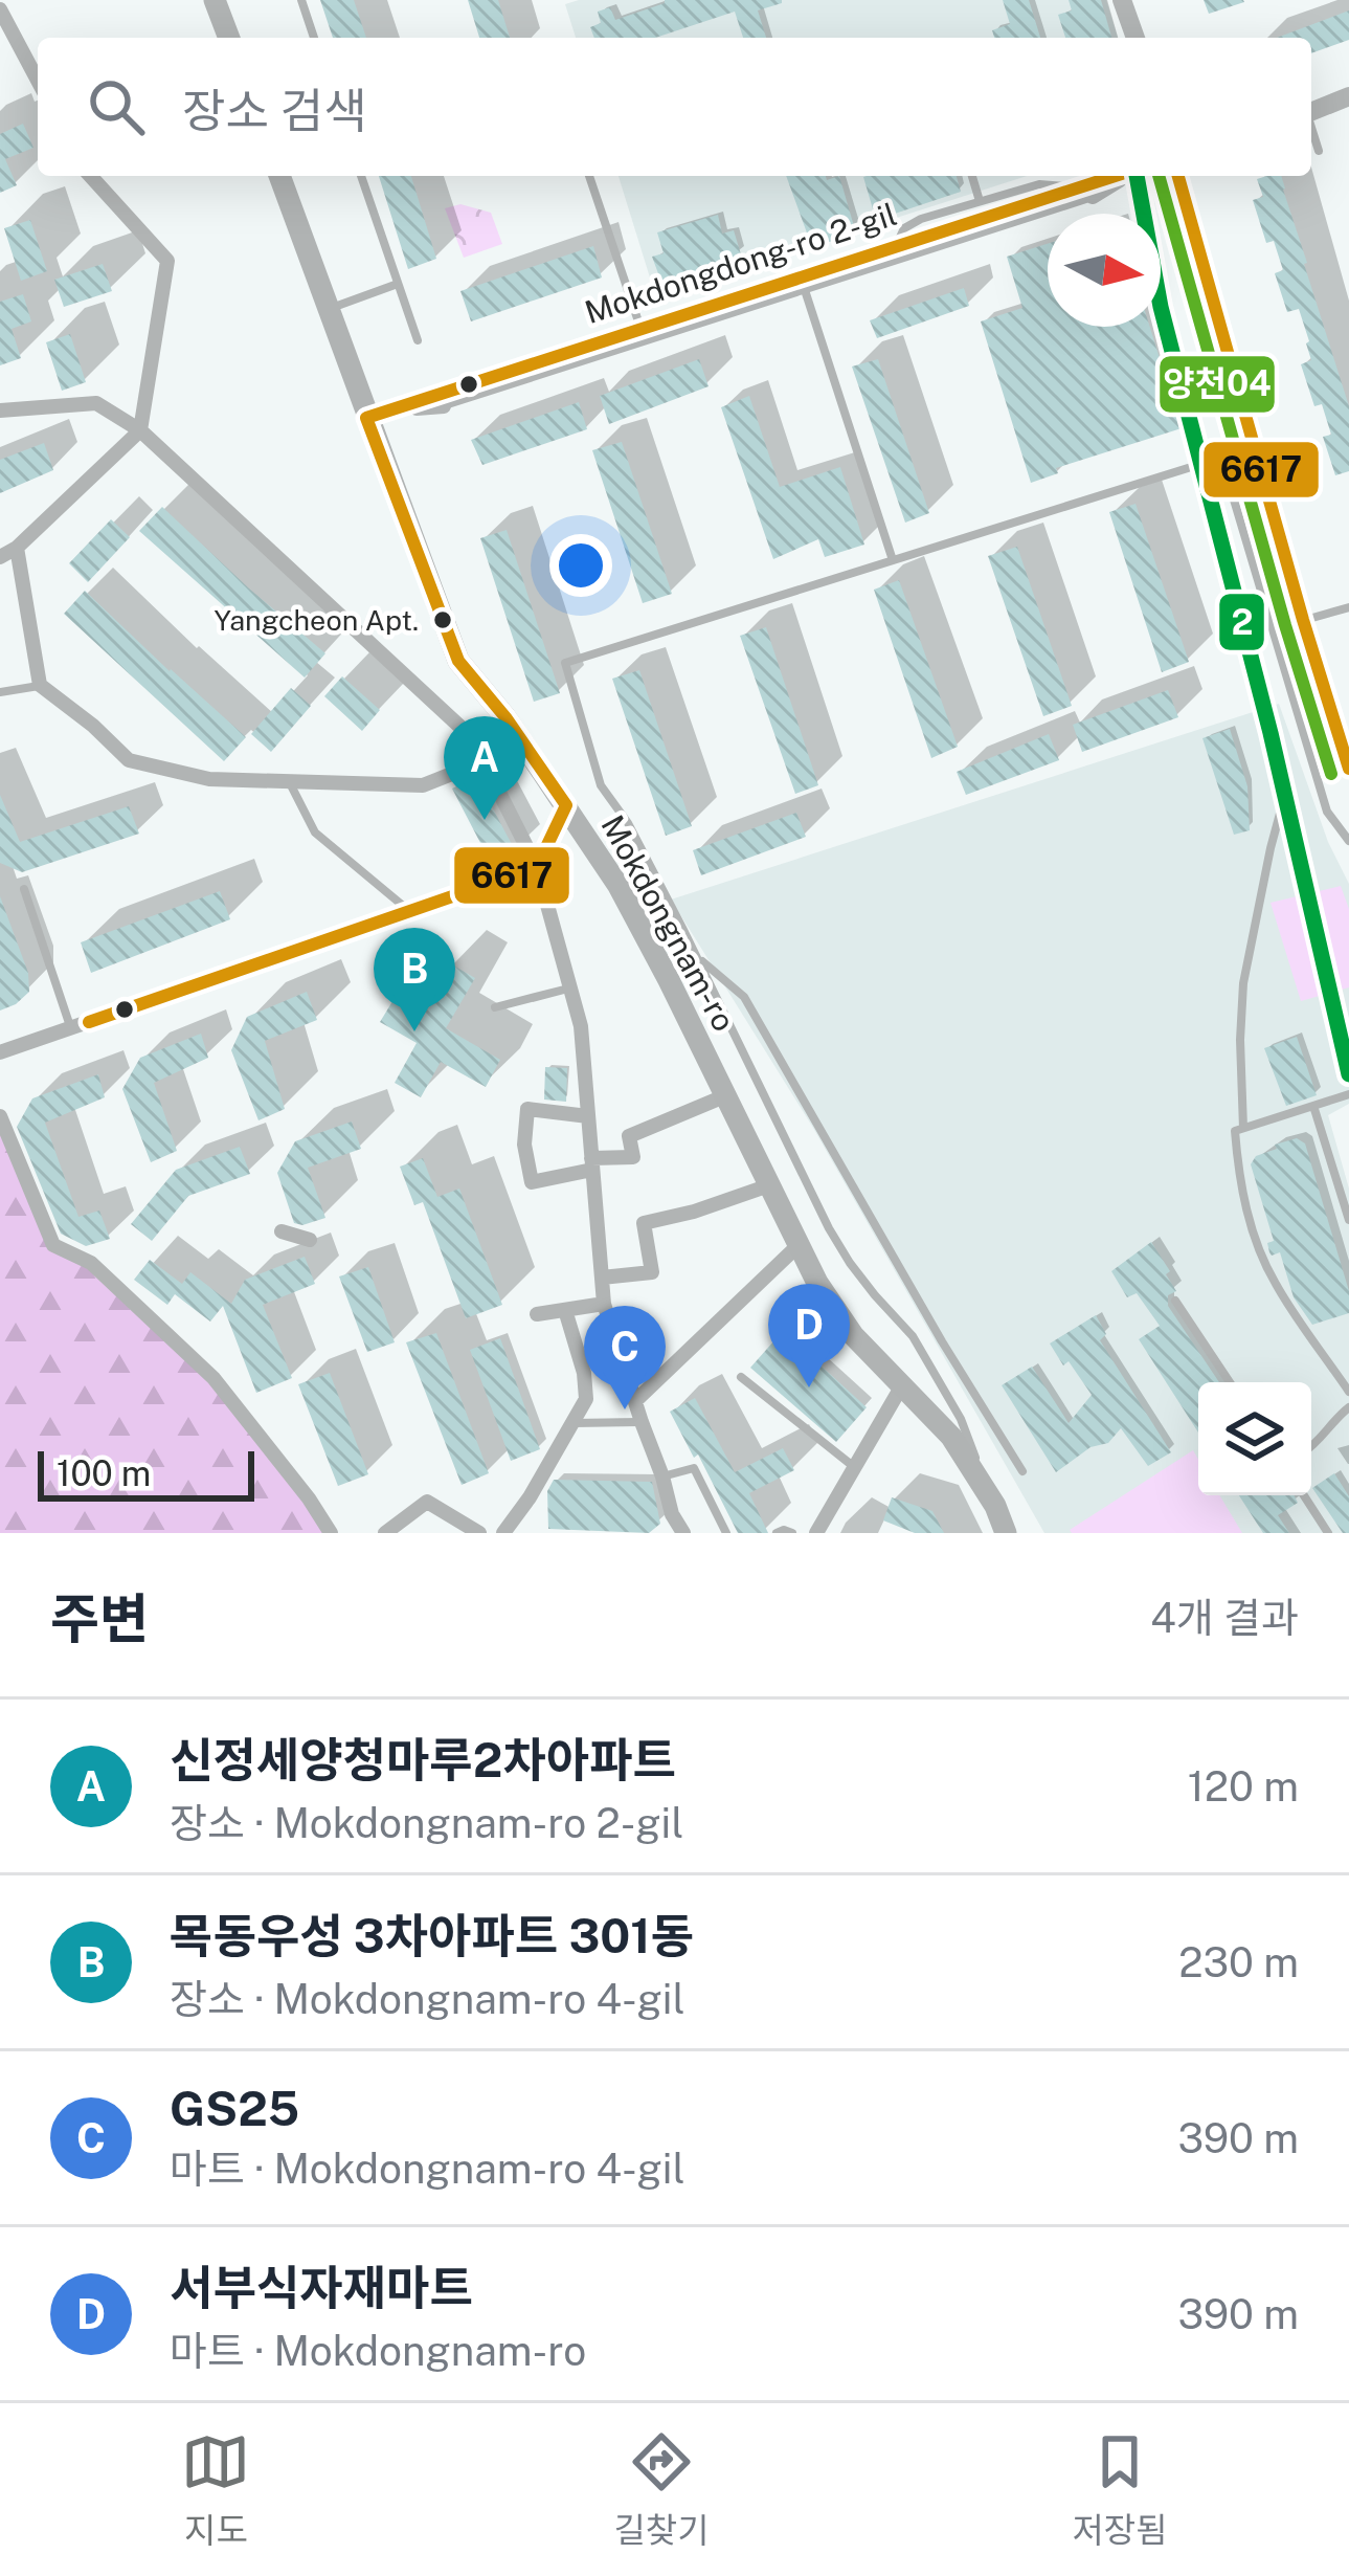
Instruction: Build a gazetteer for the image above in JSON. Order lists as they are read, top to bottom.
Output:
{
  "streets": {
    "main road": ["Mokdongnam-ro"],
    "street": ["Mokdongdong-ro 2-gil"]
  },
  "crossings": [
    ["Mokdongdong-ro 2-gil", "Mokdongnam-ro"]
  ],
  "places": ["Yangcheon Apt."],
  "lines": ["transit line 2", "transit line 6617", "transit line 양천04"],
  "scale_bar": "100 m",
  "north": "right",
  "page": {
    "search": "장소 검색",
    "pins": [
      "A",
      "B",
      "D",
      "C"
    ],
    "scale": "100 m",
    "heading": ["주변", "4개 결과"],
    "list": [
      {
        "mark": "A",
        "name": "신정세양청마루2차아파트",
        "note": "장소 · Mokdongnam-ro 2-gil",
        "value": "120 m"
      },
      {
        "mark": "B",
        "name": "목동우성 3차아파트 301동",
        "note": "장소 · Mokdongnam-ro 4-gil",
        "value": "230 m"
      },
      {
        "mark": "C",
        "name": "GS25",
        "note": "마트 · Mokdongnam-ro 4-gil",
        "value": "390 m"
      },
      {
        "mark": "D",
        "name": "서부식자재마트",
        "note": "마트 · Mokdongnam-ro",
        "value": "390 m"
      }
    ],
    "nav": ["지도", "길찾기", "저장됨"]
  }
}
